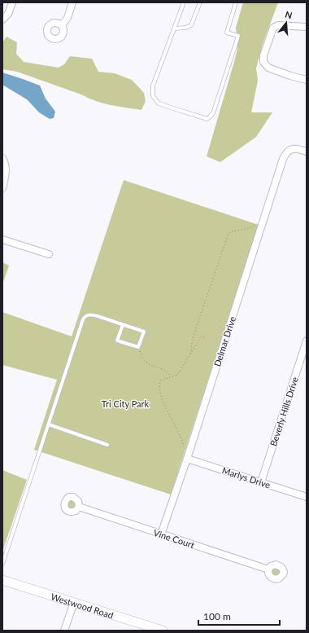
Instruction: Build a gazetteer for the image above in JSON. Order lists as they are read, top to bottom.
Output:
{
  "streets": {
    "street": [
      "Delmar Drive",
      "Beverly Hills Drive",
      "Marlys Drive",
      "Vine Court",
      "Westwood Road"
    ]
  },
  "crossings": [
    ["Delmar Drive", "Marlys Drive"],
    ["Delmar Drive", "Vine Court"],
    ["Beverly Hills Drive", "Marlys Drive"]
  ],
  "parks": ["Tri City Park"],
  "scale_bar": "100 m",
  "north": "top"
}
